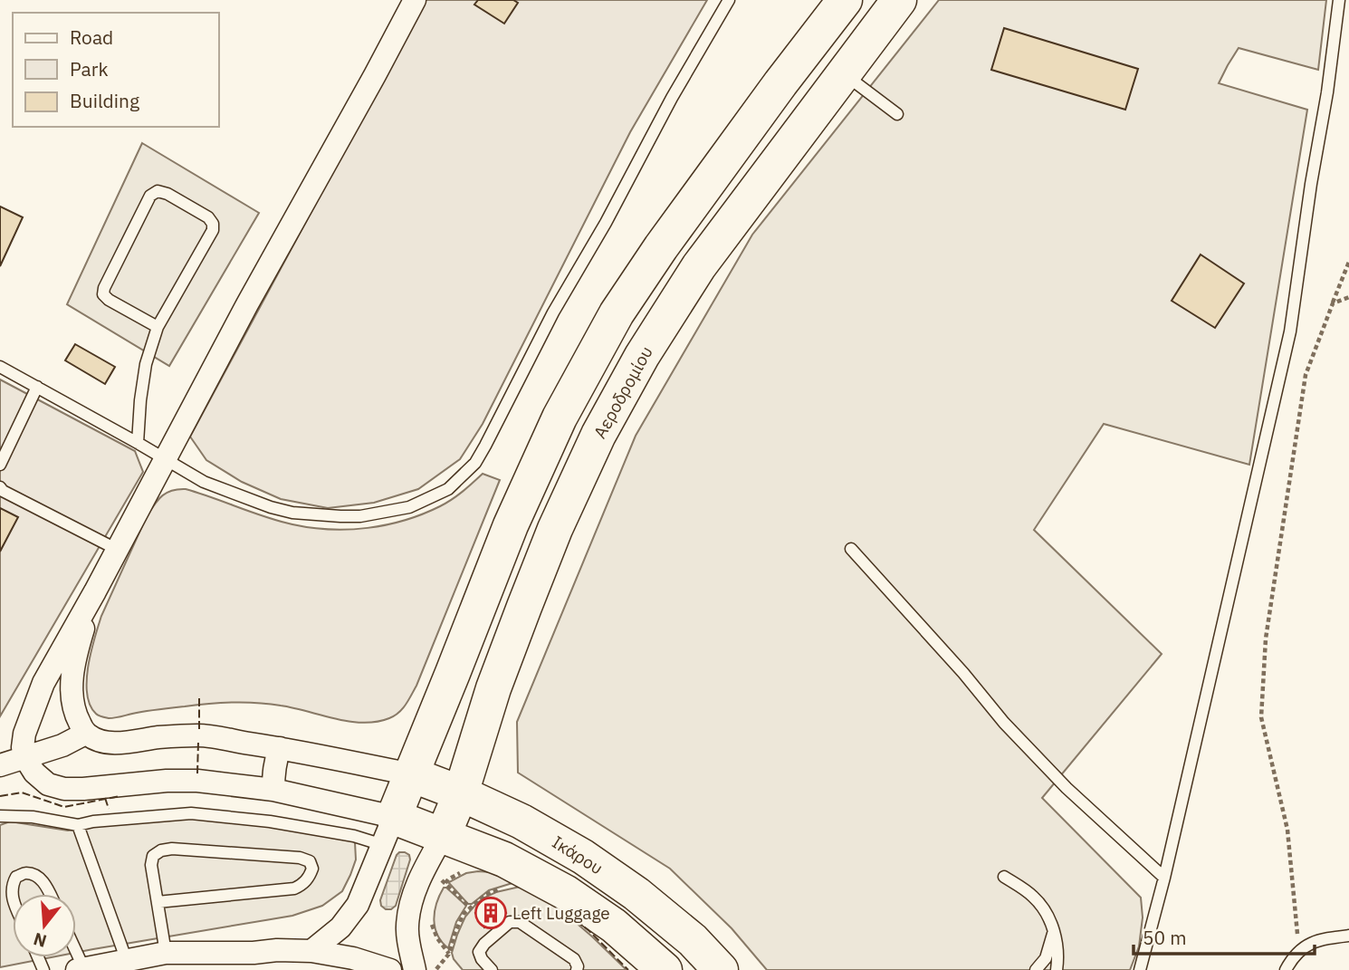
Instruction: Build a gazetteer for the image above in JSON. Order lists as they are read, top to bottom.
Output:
{
  "streets": {
    "main road": ["Αεροδρομίου", "Ικάρου"]
  },
  "crossings": [
    ["Αεροδρομίου", "Ικάρου"]
  ],
  "places": {
    "building": ["Left Luggage"]
  },
  "legend": ["Road", "Park", "Building"],
  "scale_bar": "50 m",
  "north": "bottom"
}
